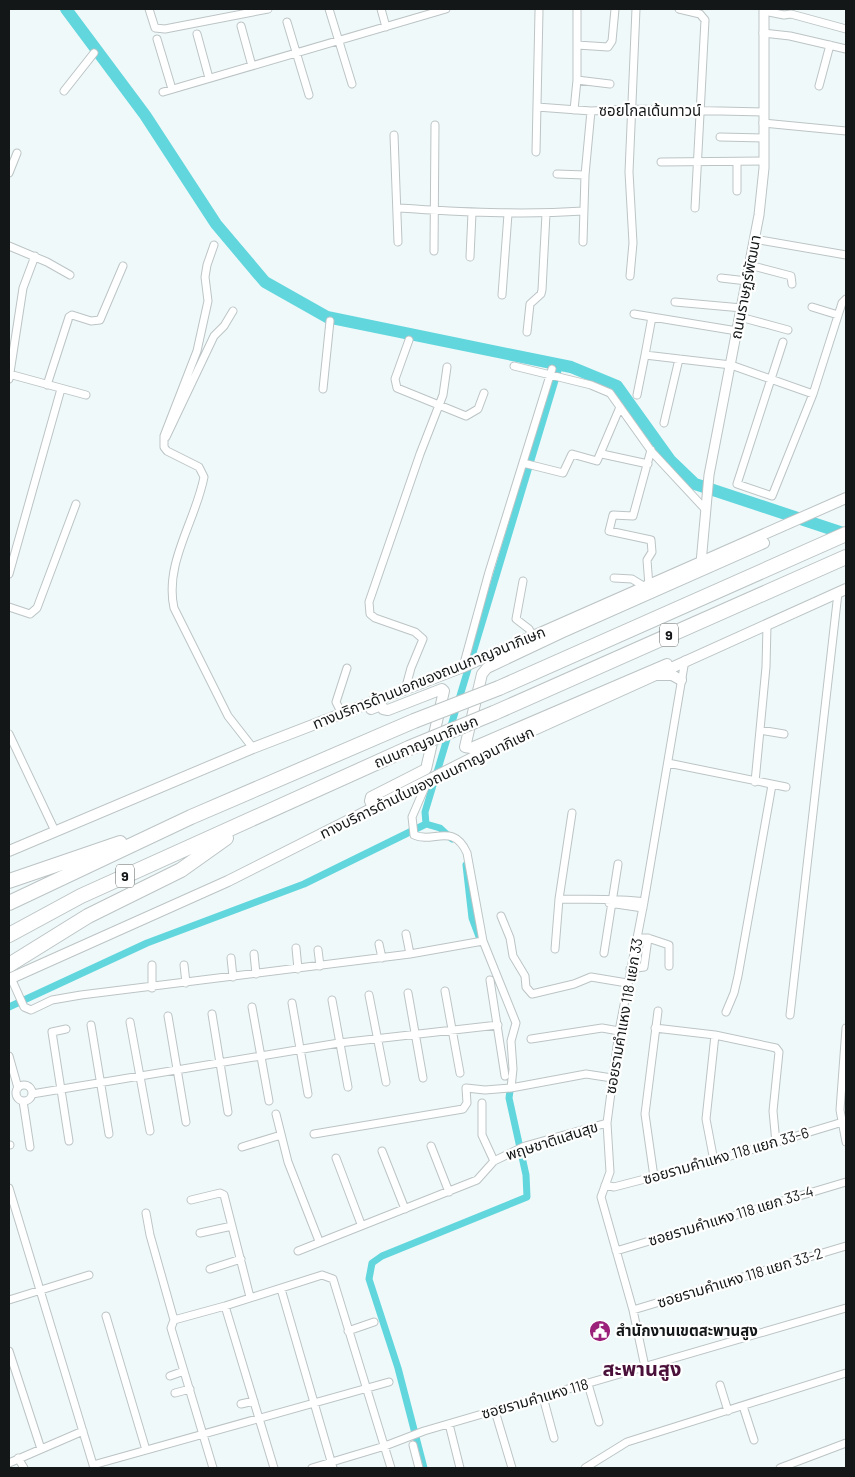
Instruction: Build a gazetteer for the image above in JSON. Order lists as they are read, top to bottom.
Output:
{
  "streets": {
    "highway": ["9", "ถนนกาญจนาภิเษก"],
    "main road": ["ทางบริการด้านนอกของถนนกาญจนาภิเษก", "ทางบริการด้านในของถนนกาญจนาภิเษก"],
    "street": [
      "ซอยโกลเด้นทาวน์",
      "ถนนราษฏร์พัฒนา",
      "ซอยรามคำแหง 118 แยก 33",
      "พฤษชาติแสนสุข",
      "ซอยรามคำแหง 118 แยก 33-6",
      "ซอยรามคำแหง 118 แยก 33-4",
      "ซอยรามคำแหง 118 แยก 33-2",
      "ซอยรามคำแหง 118"
    ]
  },
  "crossings": [
    ["ซอยโกลเด้นทาวน์", "ถนนราษฏร์พัฒนา"],
    ["ถนนราษฏร์พัฒนา", "ทางบริการด้านนอกของถนนกาญจนาภิเษก"],
    ["ทางบริการด้านในของถนนกาญจนาภิเษก", "ซอยรามคำแหง 118 แยก 33"],
    ["ซอยรามคำแหง 118 แยก 33", "พฤษชาติแสนสุข"],
    ["ซอยรามคำแหง 118 แยก 33", "ซอยรามคำแหง 118 แยก 33-6"],
    ["ซอยรามคำแหง 118 แยก 33", "ซอยรามคำแหง 118 แยก 33-4"],
    ["ซอยรามคำแหง 118 แยก 33", "ซอยรามคำแหง 118 แยก 33-2"],
    ["ซอยรามคำแหง 118 แยก 33", "ซอยรามคำแหง 118"]
  ],
  "districts": ["สะพานสูง"],
  "places": {
    "public building": ["สำนักงานเขตสะพานสูง"]
  }
}
